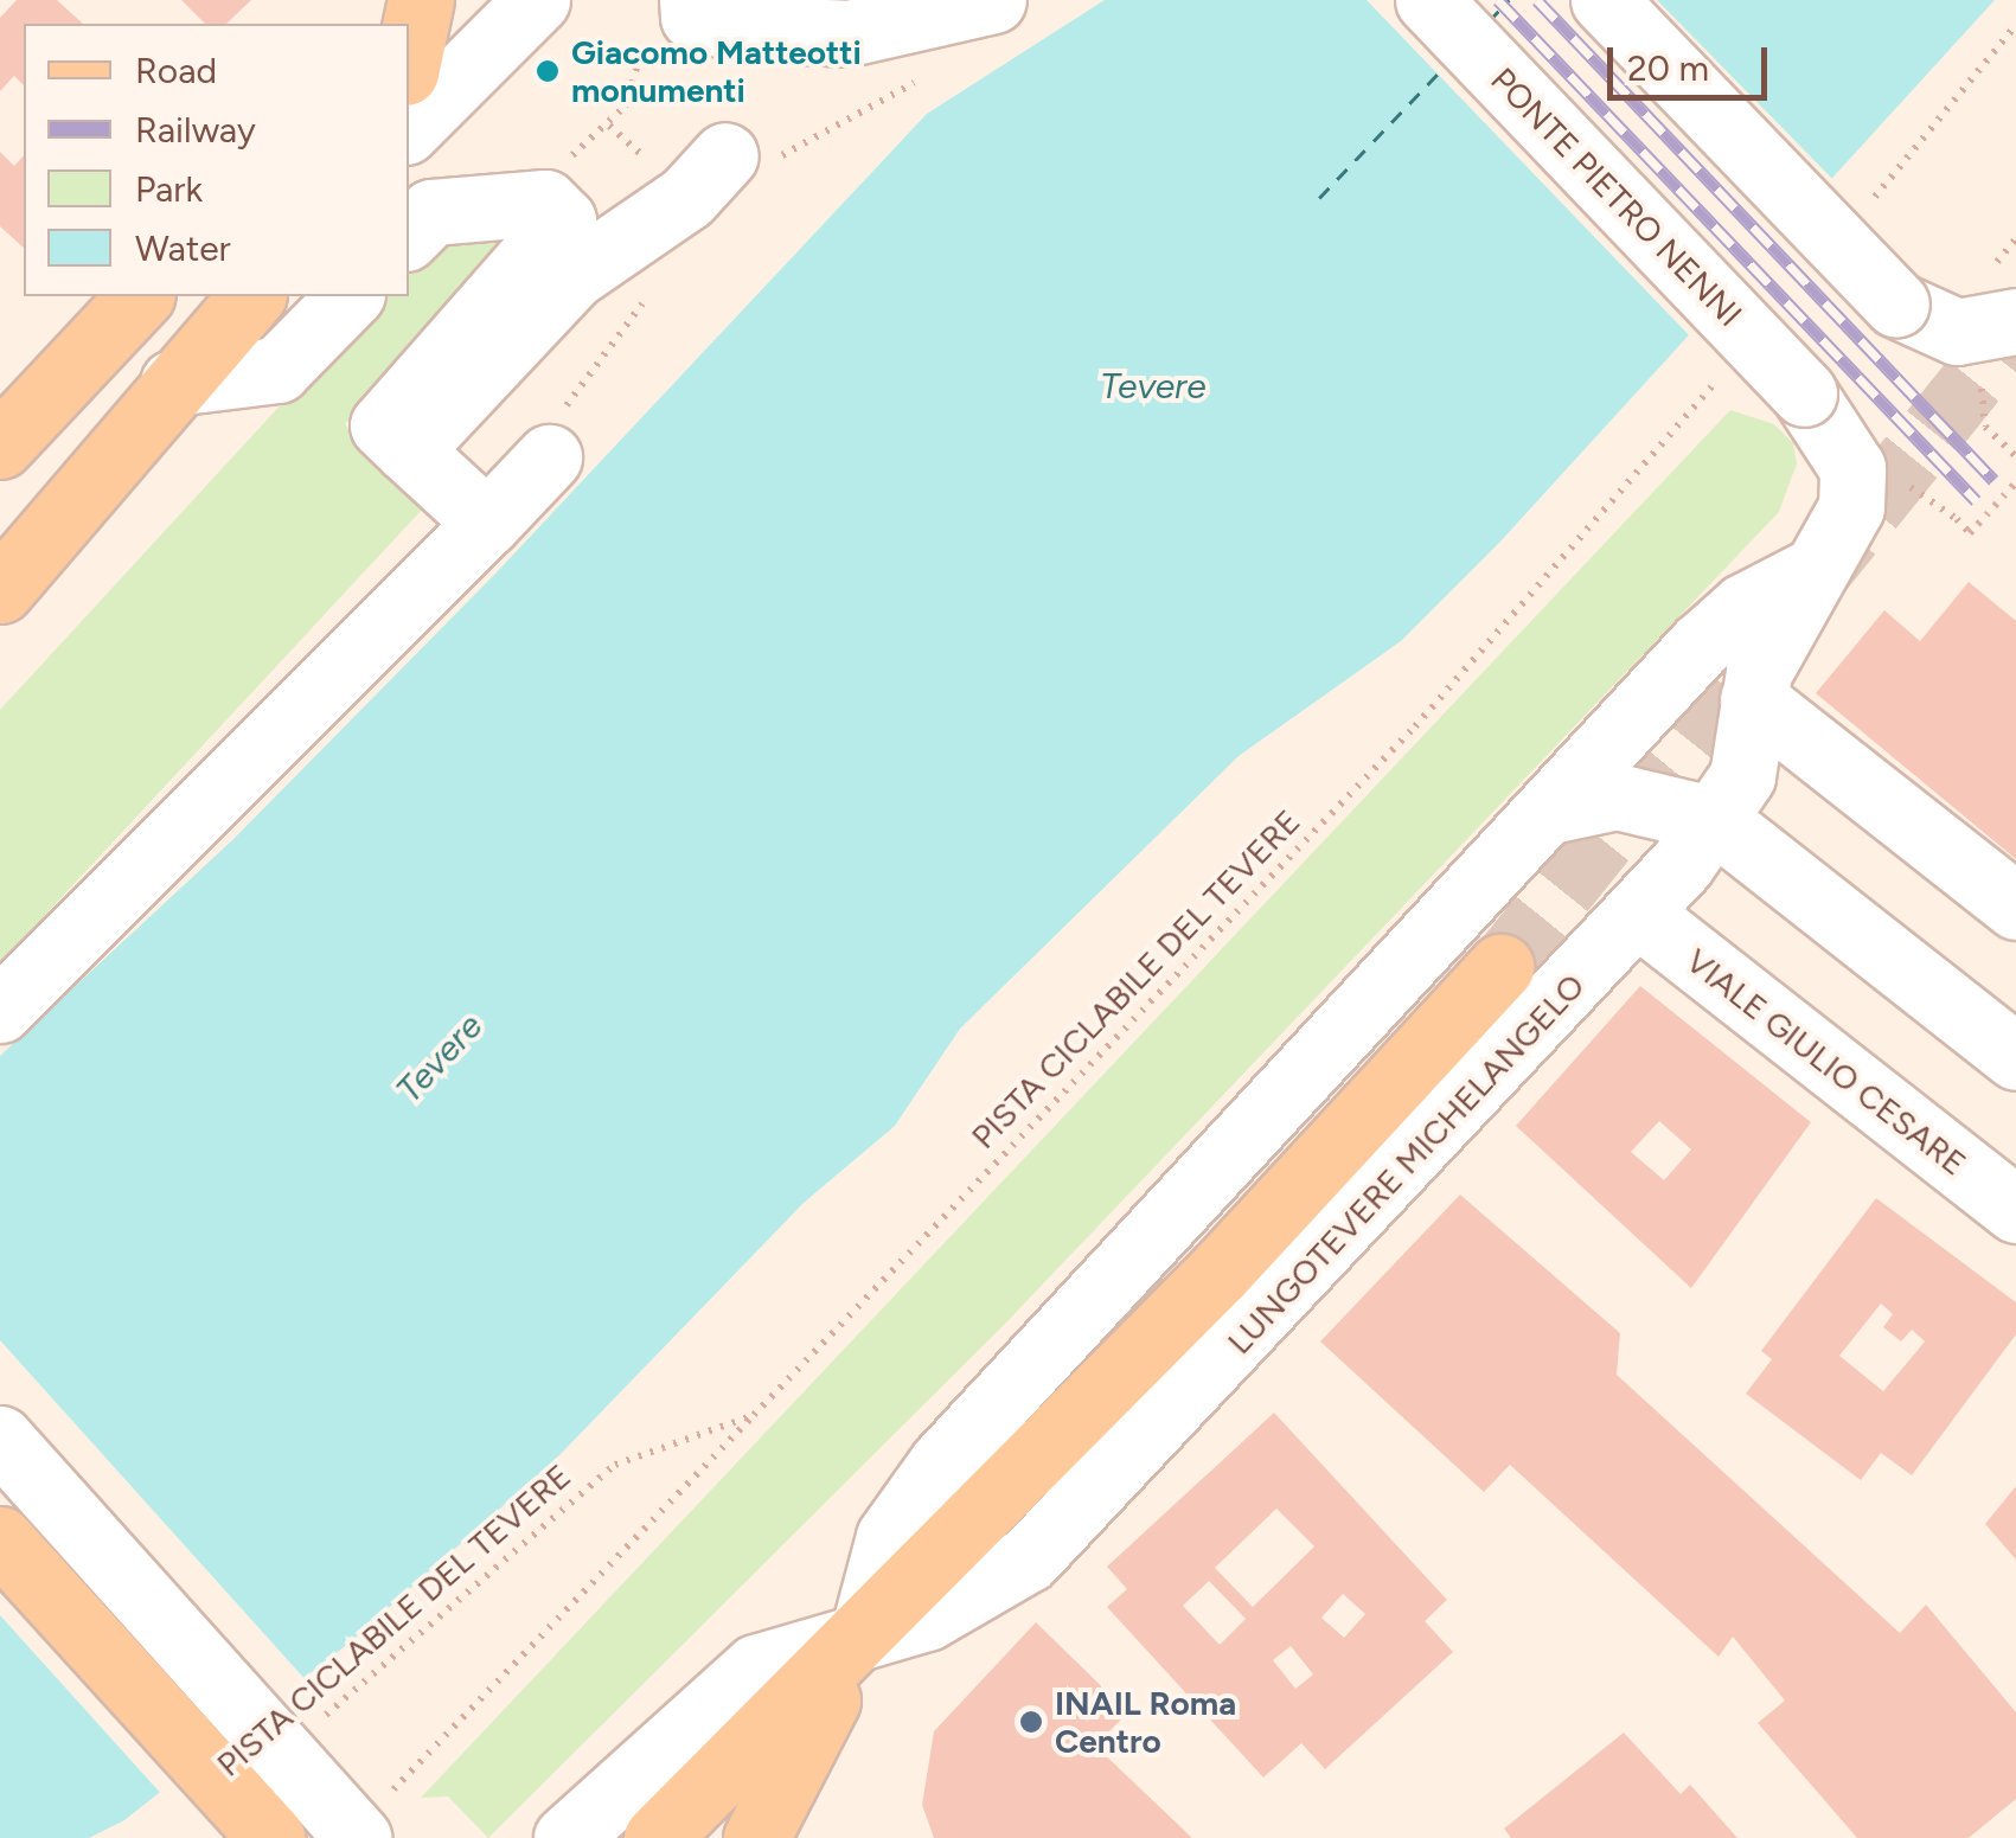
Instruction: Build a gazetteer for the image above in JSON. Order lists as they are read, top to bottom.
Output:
{
  "streets": {
    "main road": ["LUNGOTEVERE MICHELANGELO"],
    "street": ["PONTE PIETRO NENNI", "VIALE GIULIO CESARE"],
    "path": ["PISTA CICLABILE DEL TEVERE"]
  },
  "crossings": [
    ["PONTE PIETRO NENNI", "LUNGOTEVERE MICHELANGELO"],
    ["VIALE GIULIO CESARE", "LUNGOTEVERE MICHELANGELO"]
  ],
  "water": ["Tevere"],
  "places": ["Giacomo Matteotti monumenti", "INAIL Roma Centro"],
  "legend": [
    "Road",
    "Railway",
    "Park",
    "Water"
  ],
  "scale_bar": "20 m"
}
